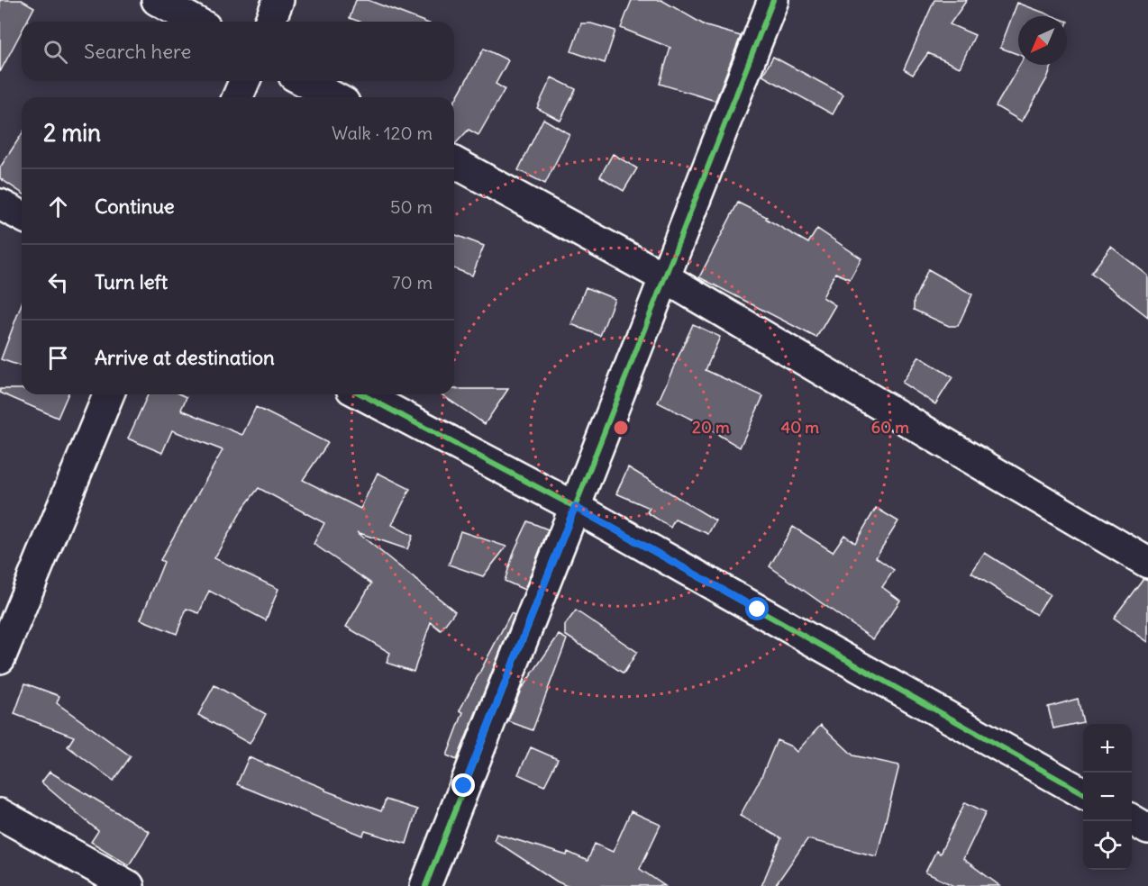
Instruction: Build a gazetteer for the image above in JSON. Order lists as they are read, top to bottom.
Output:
{
  "north": "bottom left",
  "page": {
    "search": "Search here",
    "heading": ["2 min", "Walk · 120 m"],
    "list": [
      ["Continue", "50 m"],
      ["Turn left", "70 m"],
      "Arrive at destination"
    ],
    "map_buttons": ["+", "−"]
  },
  "rings": ["20 m", "40 m", "60 m"]
}
